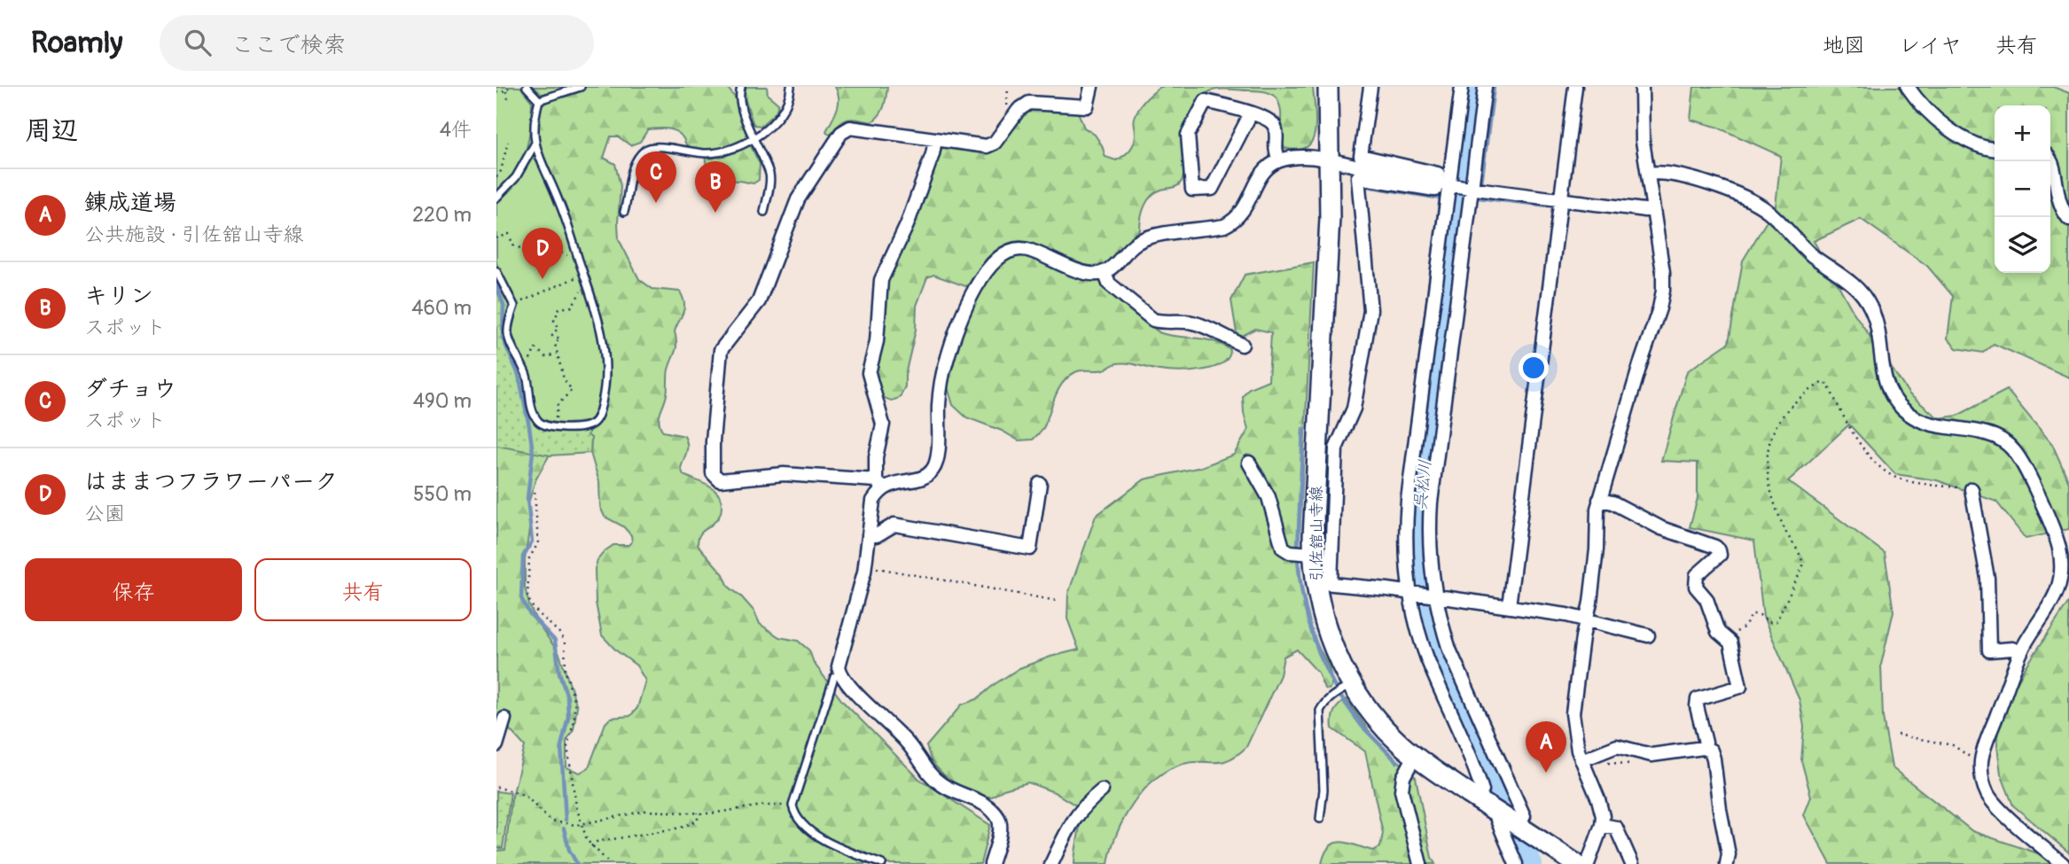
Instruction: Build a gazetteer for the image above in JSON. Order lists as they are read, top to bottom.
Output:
{
  "streets": {
    "main road": ["引佐舘山寺線"]
  },
  "water": ["呉松川"],
  "page": {
    "header": "Roamly",
    "search": "ここで検索",
    "nav": ["地図", "レイヤ", "共有"],
    "heading": ["周辺", "4件"],
    "map_buttons": ["+", "−"],
    "pins": [
      "C",
      "B",
      "D",
      "A"
    ],
    "list": [
      {
        "mark": "A",
        "name": "錬成道場",
        "note": "公共施設 · 引佐舘山寺線",
        "value": "220 m"
      },
      {
        "mark": "B",
        "name": "キリン",
        "note": "スポット",
        "value": "460 m"
      },
      {
        "mark": "C",
        "name": "ダチョウ",
        "note": "スポット",
        "value": "490 m"
      },
      {
        "mark": "D",
        "name": "はままつフラワーパーク",
        "note": "公園",
        "value": "550 m"
      }
    ],
    "buttons": ["保存", "共有"]
  }
}
